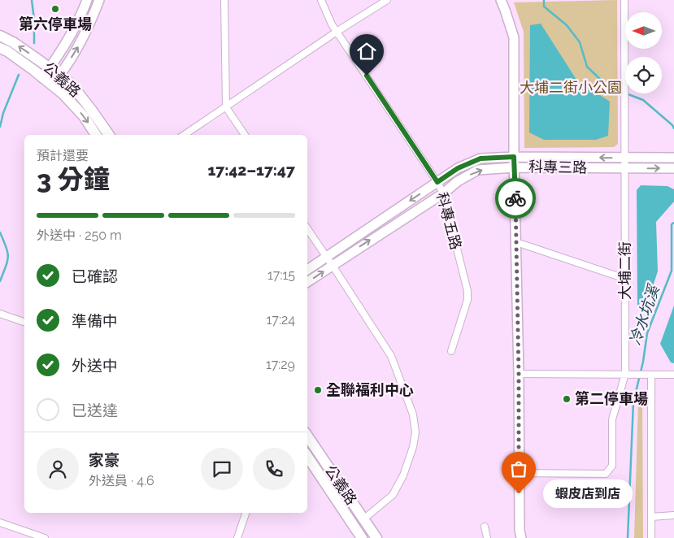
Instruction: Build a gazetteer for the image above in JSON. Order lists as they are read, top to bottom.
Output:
{
  "streets": {
    "main road": ["公義路"],
    "street": ["科專三路", "科專五路", "大埔二街"]
  },
  "crossings": [
    ["科專三路", "科專五路"],
    ["科專三路", "大埔二街"]
  ],
  "water": ["冷水坑溪"],
  "parks": ["大埔二街小公園"],
  "places": [
    "第六停車場",
    "全聯福利中心",
    "第二停車場",
    "蝦皮店到店"
  ],
  "north": "left",
  "page": {
    "heading": ["3 分鐘", "預計還要", "17:42–17:47"],
    "panel": ["家豪", "外送員 · 4.6"],
    "bar": "外送中 · 250 m",
    "list": [
      ["已確認", "17:15"],
      ["準備中", "17:24"],
      ["外送中", "17:29"],
      "已送達"
    ],
    "bubble": "蝦皮店到店"
  }
}
